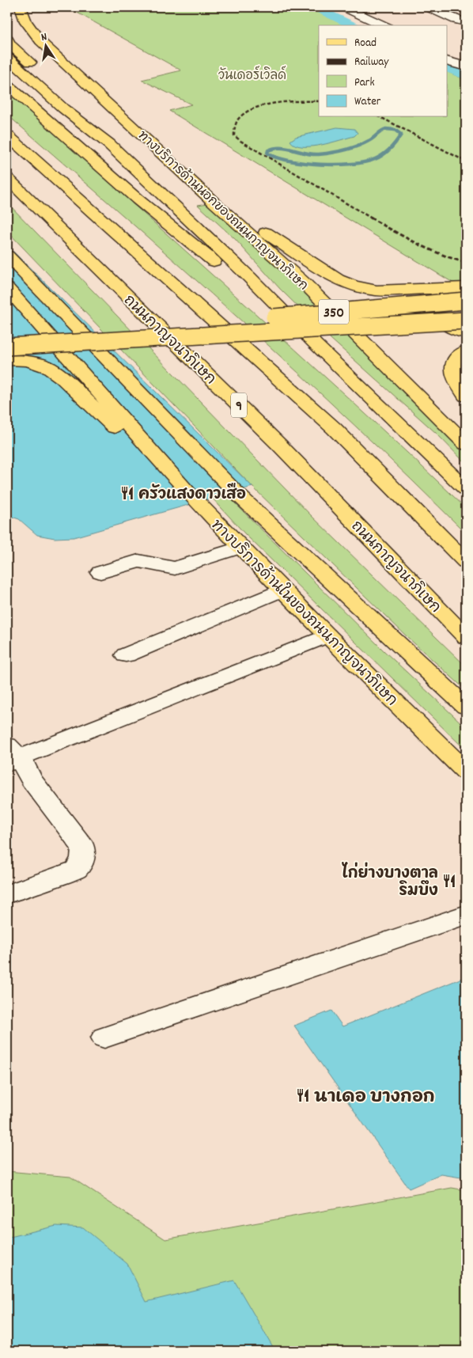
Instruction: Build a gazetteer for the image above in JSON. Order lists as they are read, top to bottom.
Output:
{
  "streets": {
    "main road": [
      "ทางบริการด้านนอกของถนนกาญจนาภิเษก",
      "350",
      "ถนนกาญจนาภิเษก",
      "9",
      "ทางบริการด้านในของถนนกาญจนาภิเษก"
    ]
  },
  "parks": ["วันเดอร์เวิลด์"],
  "places": {
    "restaurant": ["ครัวแสงดาวเสือ", "ไก่ย่างบางตาล ริมบึง", "นาเดอ บางกอก"]
  },
  "legend": [
    "Road",
    "Railway",
    "Park",
    "Water"
  ],
  "north": "top"
}
